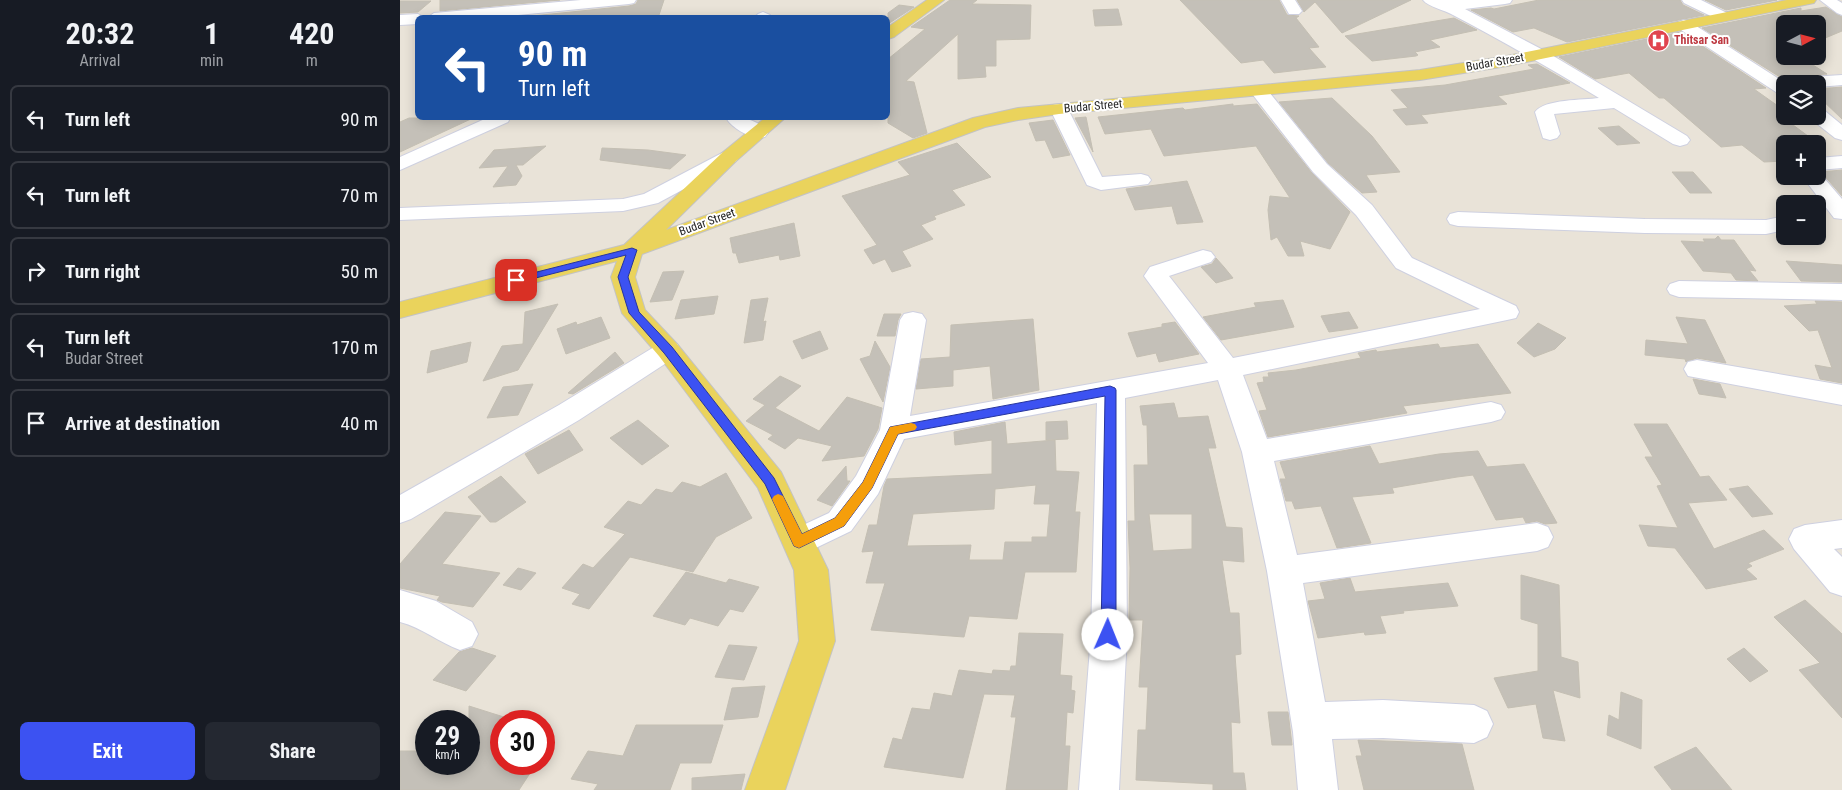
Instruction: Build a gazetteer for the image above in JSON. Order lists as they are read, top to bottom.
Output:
{
  "streets": {
    "main road": ["Budar Street"]
  },
  "places": {
    "hospital": ["Thitsar San"]
  },
  "north": "right",
  "page": {
    "eta": [
      "20:32",
      "Arrival",
      "1",
      "min",
      "420",
      "m"
    ],
    "map_buttons": ["+", "−"],
    "turn": ["90 m", "Turn left"],
    "list": [
      {
        "name": "Turn left",
        "value": "90 m"
      },
      {
        "name": "Turn left",
        "value": "70 m"
      },
      {
        "name": "Turn right",
        "value": "50 m"
      },
      {
        "name": "Turn left",
        "note": "Budar Street",
        "value": "170 m"
      },
      {
        "name": "Arrive at destination",
        "value": "40 m"
      }
    ],
    "speed": "29 km/h",
    "limit": "30",
    "buttons": ["Exit", "Share"]
  }
}
